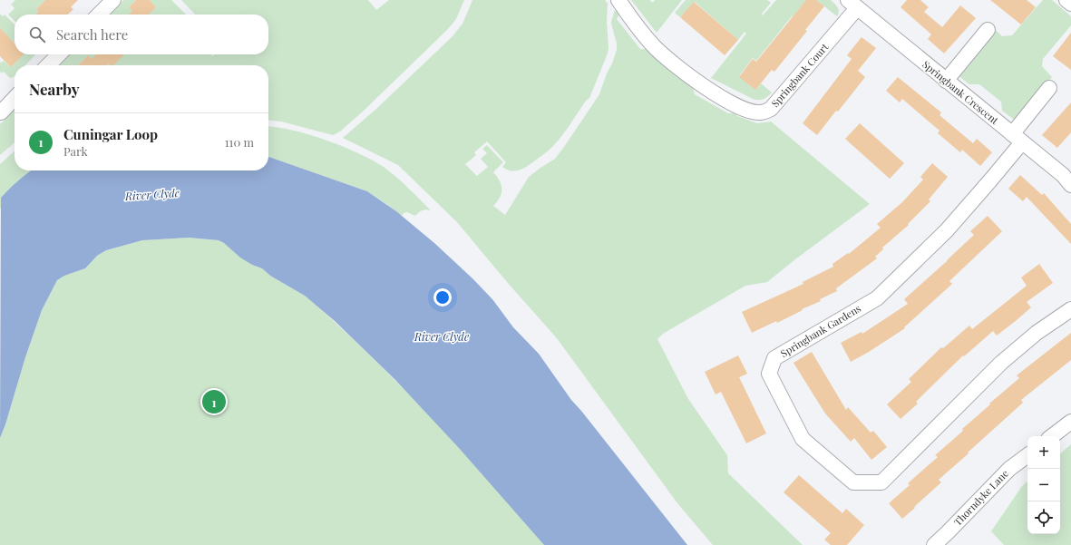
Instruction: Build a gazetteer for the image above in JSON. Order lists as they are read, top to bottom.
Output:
{
  "streets": {
    "street": [
      "Springbank Court",
      "Springbank Crescent",
      "Springbank Gardens",
      "Thorndyke Lane"
    ]
  },
  "crossings": [
    ["Springbank Court", "Springbank Crescent"],
    ["Springbank Crescent", "Springbank Gardens"]
  ],
  "water": ["River Clyde"],
  "page": {
    "search": "Search here",
    "heading": "Nearby",
    "list": [
      {
        "mark": "1",
        "name": "Cuningar Loop",
        "note": "Park",
        "value": "110 m"
      }
    ],
    "pins": "1",
    "map_buttons": ["+", "−"]
  }
}
